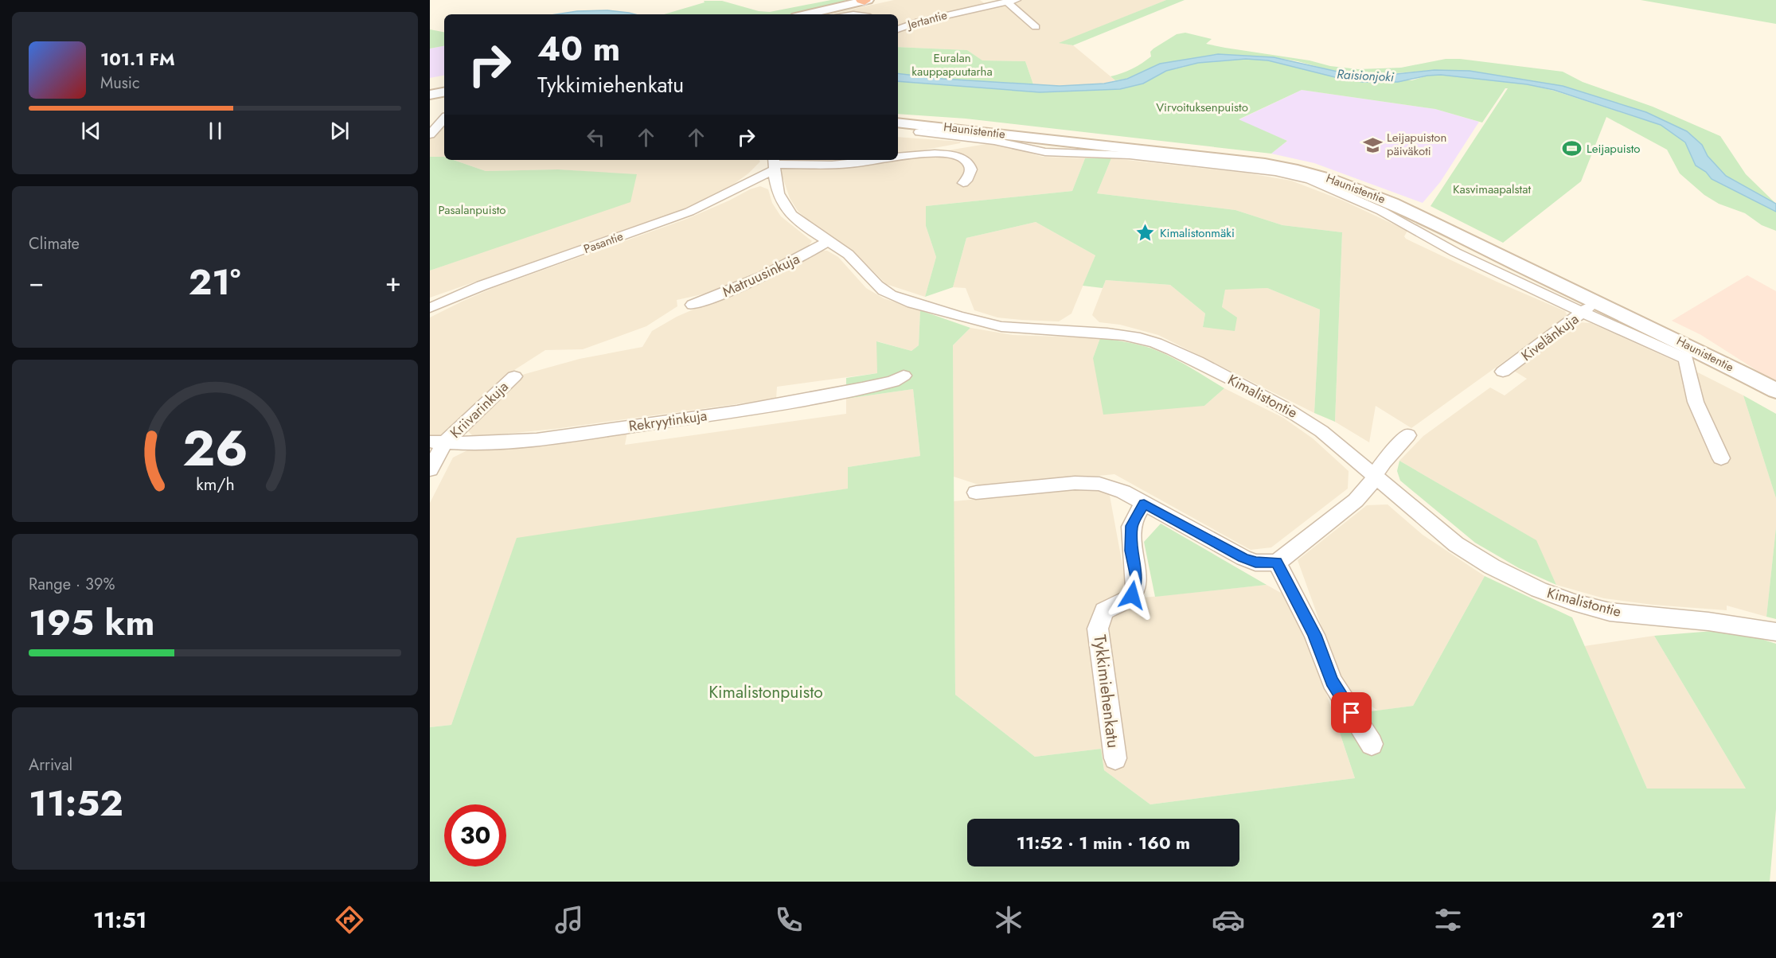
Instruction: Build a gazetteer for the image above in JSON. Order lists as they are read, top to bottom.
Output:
{
  "streets": {
    "street": [
      "Jertantie",
      "Haunistentie",
      "Pasantie",
      "Matruusinkuja",
      "Kivelänkuja",
      "Kimalistontie",
      "Kriivarinkuja",
      "Rekryytinkuja",
      "Tykkimiehenkatu"
    ]
  },
  "crossings": [
    ["Haunistentie", "Kivelänkuja"],
    ["Pasantie", "Kimalistontie"],
    ["Matruusinkuja", "Kimalistontie"],
    ["Kriivarinkuja", "Rekryytinkuja"]
  ],
  "water": ["Raisionjoki"],
  "parks": [
    "Euralan kauppapuutarha",
    "Virvoituksenpuisto",
    "Kasvimaapalstat",
    "Pasalanpuisto",
    "Kimalistonpuisto"
  ],
  "places": {
    "school or university": ["Leijapuiston päiväkoti"],
    "sports": ["Leijapuisto"],
    "place": ["Kimalistonmäki"]
  },
  "page": {
    "turn": ["40 m", "Tykkimiehenkatu"],
    "song": ["101.1 FM", "Music"],
    "tile": [
      "Climate",
      ["Range · 39%", "195 km"],
      ["Arrival", "11:52"]
    ],
    "heat": ["−", "21°", "+"],
    "limit": "30",
    "trip": "11:52 · 1 min · 160 m",
    "tabs": ["11:51", "21°"],
    "gauge": ["26", "km/h"]
  }
}
